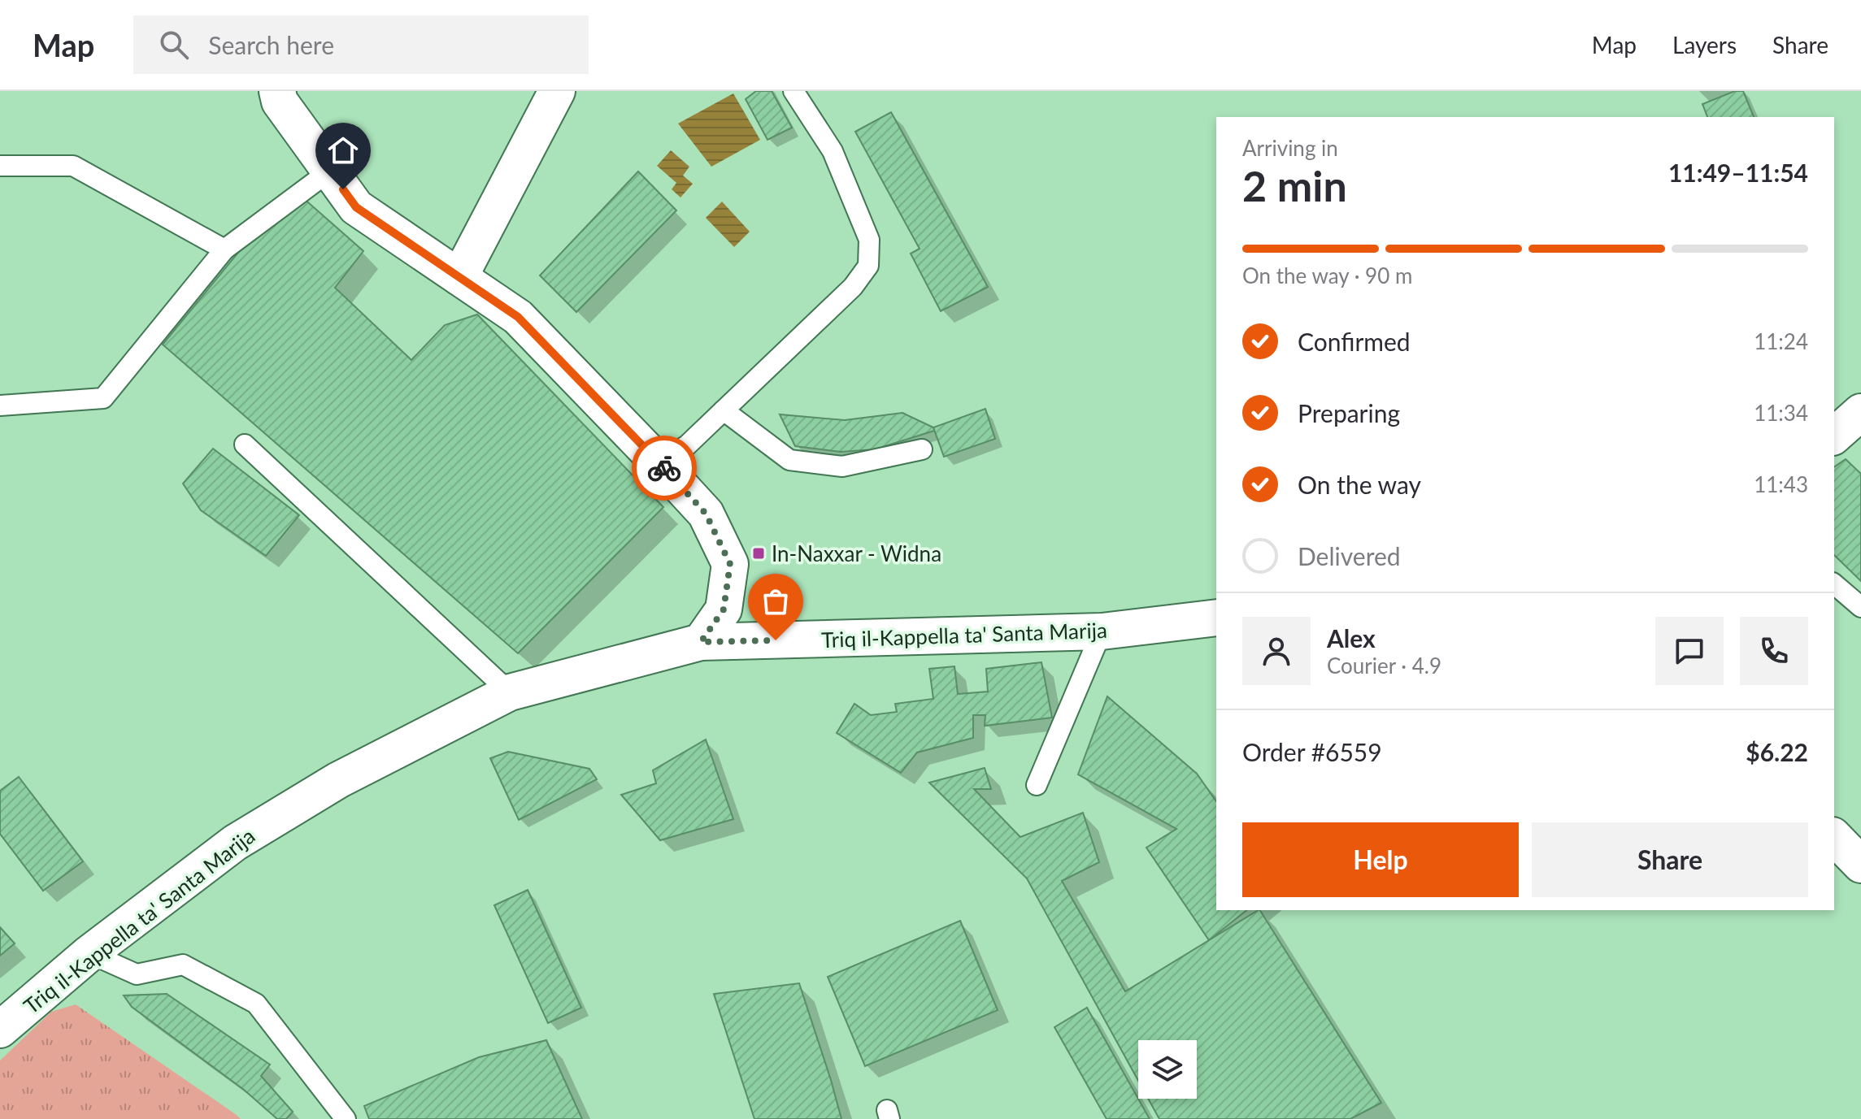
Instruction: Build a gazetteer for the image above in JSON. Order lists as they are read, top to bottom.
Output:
{
  "streets": {
    "main road": ["Triq il-Kappella ta' Santa Marija"]
  },
  "places": {
    "transit": ["In-Naxxar - Widna"]
  },
  "page": {
    "header": "Map",
    "search": "Search here",
    "nav": ["Map", "Layers", "Share"],
    "heading": ["2 min", "Arriving in", "11:49–11:54"],
    "panel": [
      "Alex",
      "Courier · 4.9",
      "Order #6559",
      "$6.22"
    ],
    "bar": "On the way · 90 m",
    "list": [
      ["Confirmed", "11:24"],
      ["Preparing", "11:34"],
      ["On the way", "11:43"],
      "Delivered"
    ],
    "buttons": ["Help", "Share"]
  }
}
